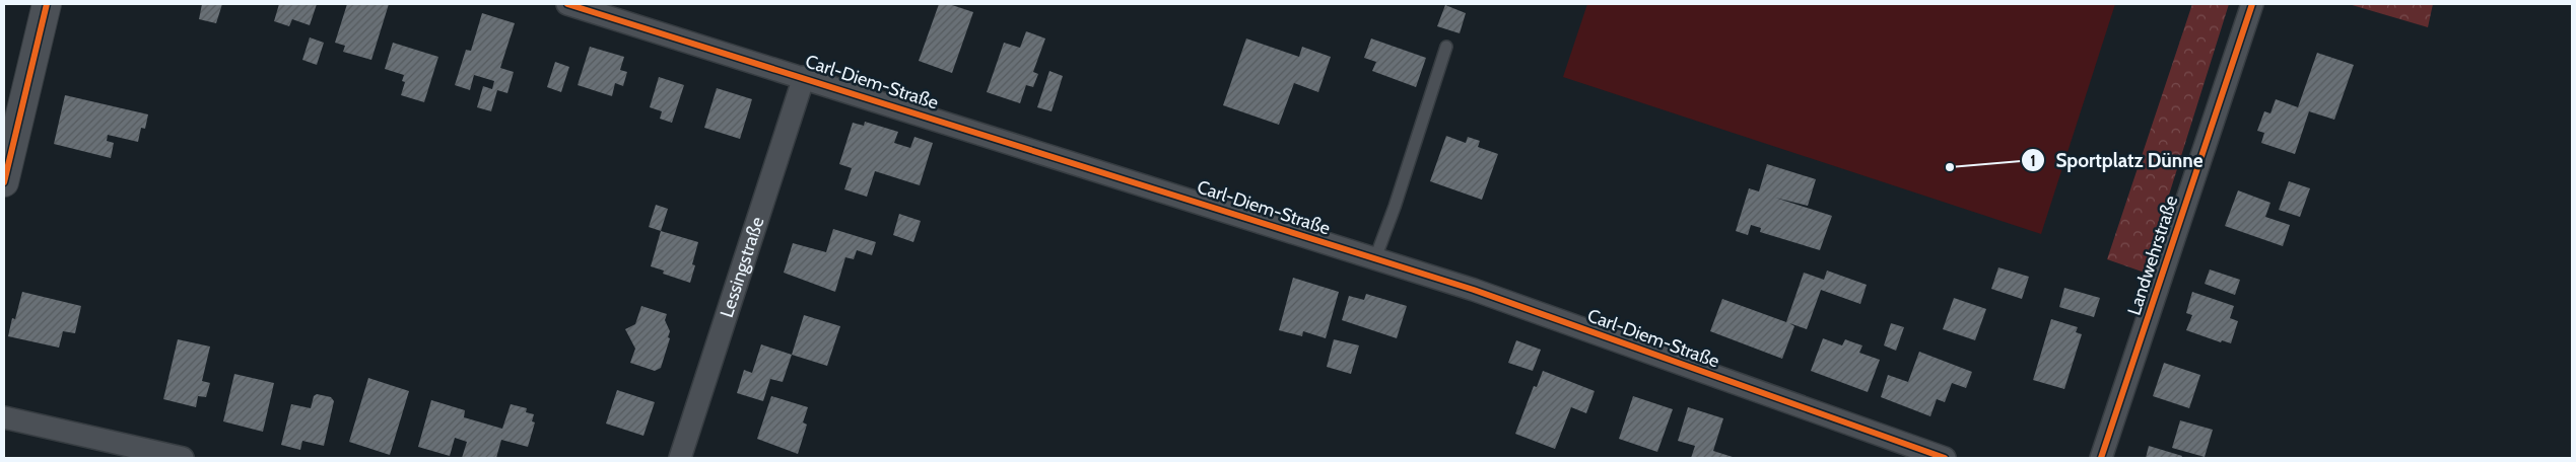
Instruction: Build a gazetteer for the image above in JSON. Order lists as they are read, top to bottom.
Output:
{
  "streets": {
    "street": ["Carl-Diem-Straße", "Landwehrstraße", "Lessingstraße"]
  },
  "crossings": [
    ["Carl-Diem-Straße", "Lessingstraße"]
  ],
  "places": ["Sportplatz Dünne"]
}
